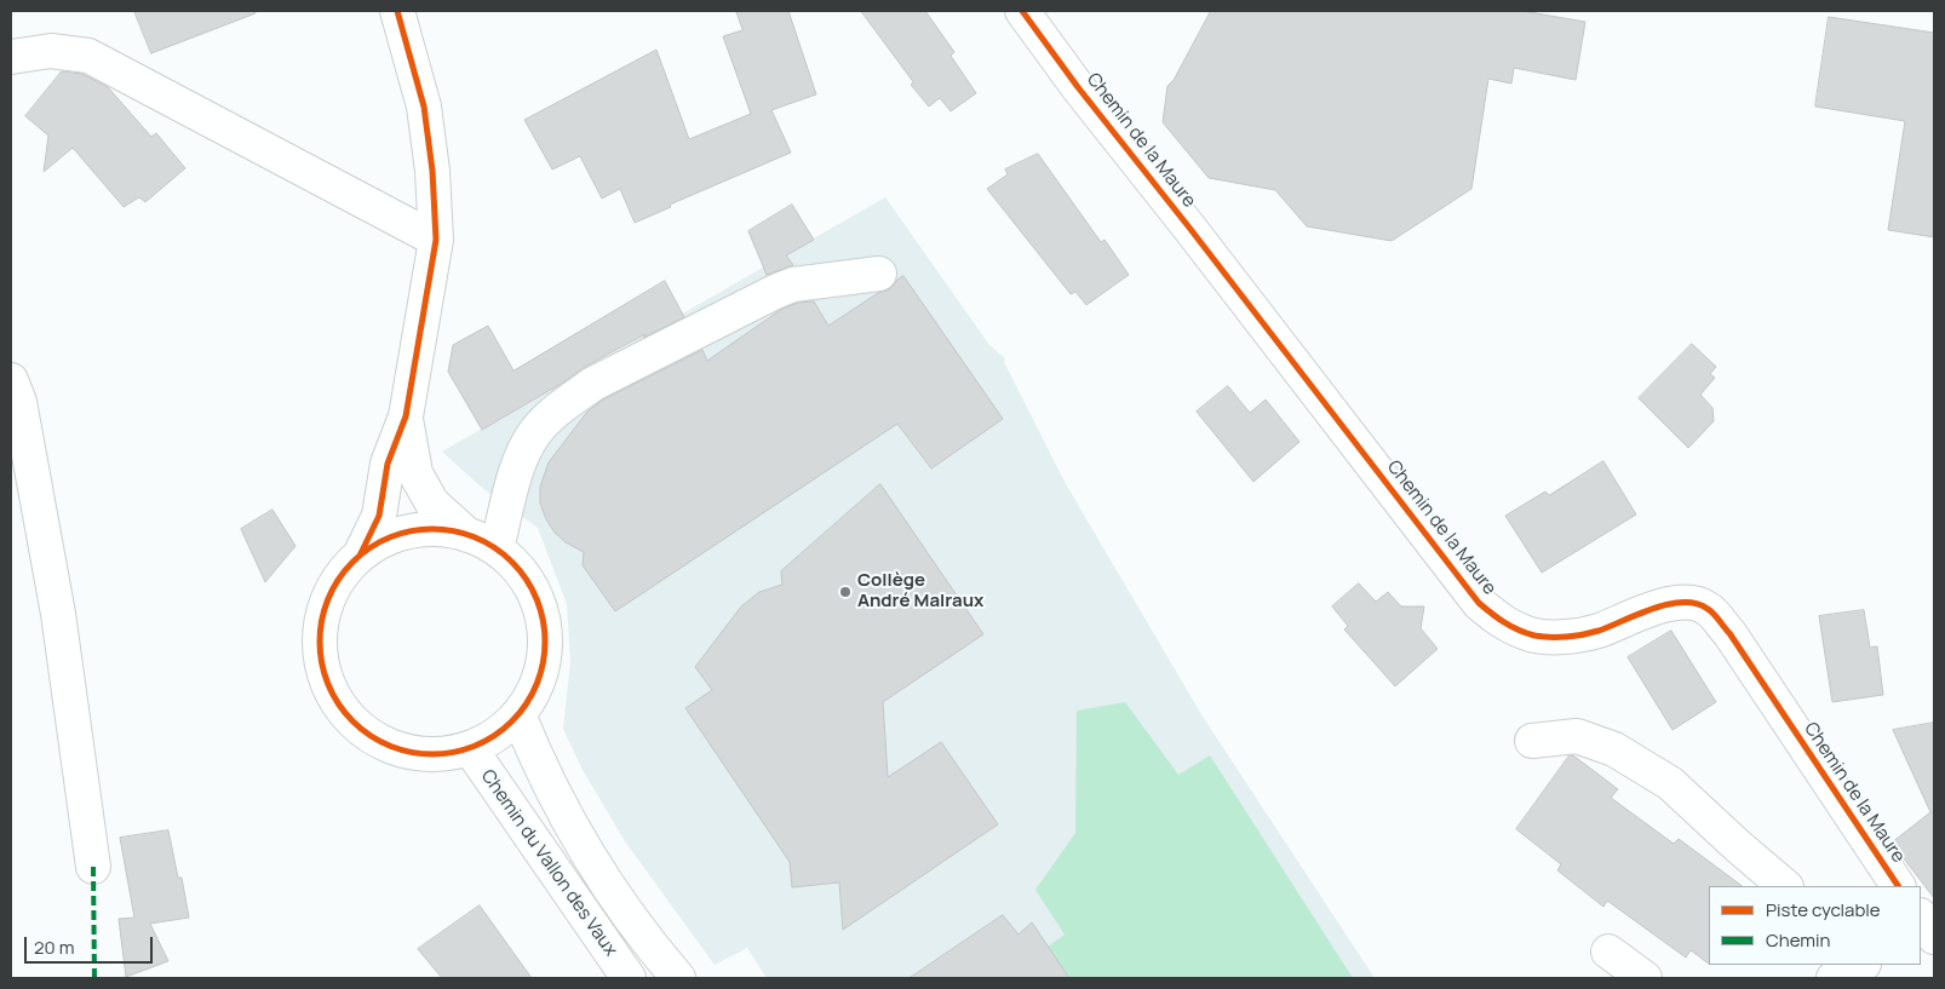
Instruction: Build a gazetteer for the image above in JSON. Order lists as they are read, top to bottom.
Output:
{
  "streets": {
    "street": ["Chemin de la Maure", "Chemin du Vallon des Vaux"]
  },
  "places": ["Collège André Malraux"],
  "legend": ["Piste cyclable", "Chemin"],
  "scale_bar": "20 m"
}
